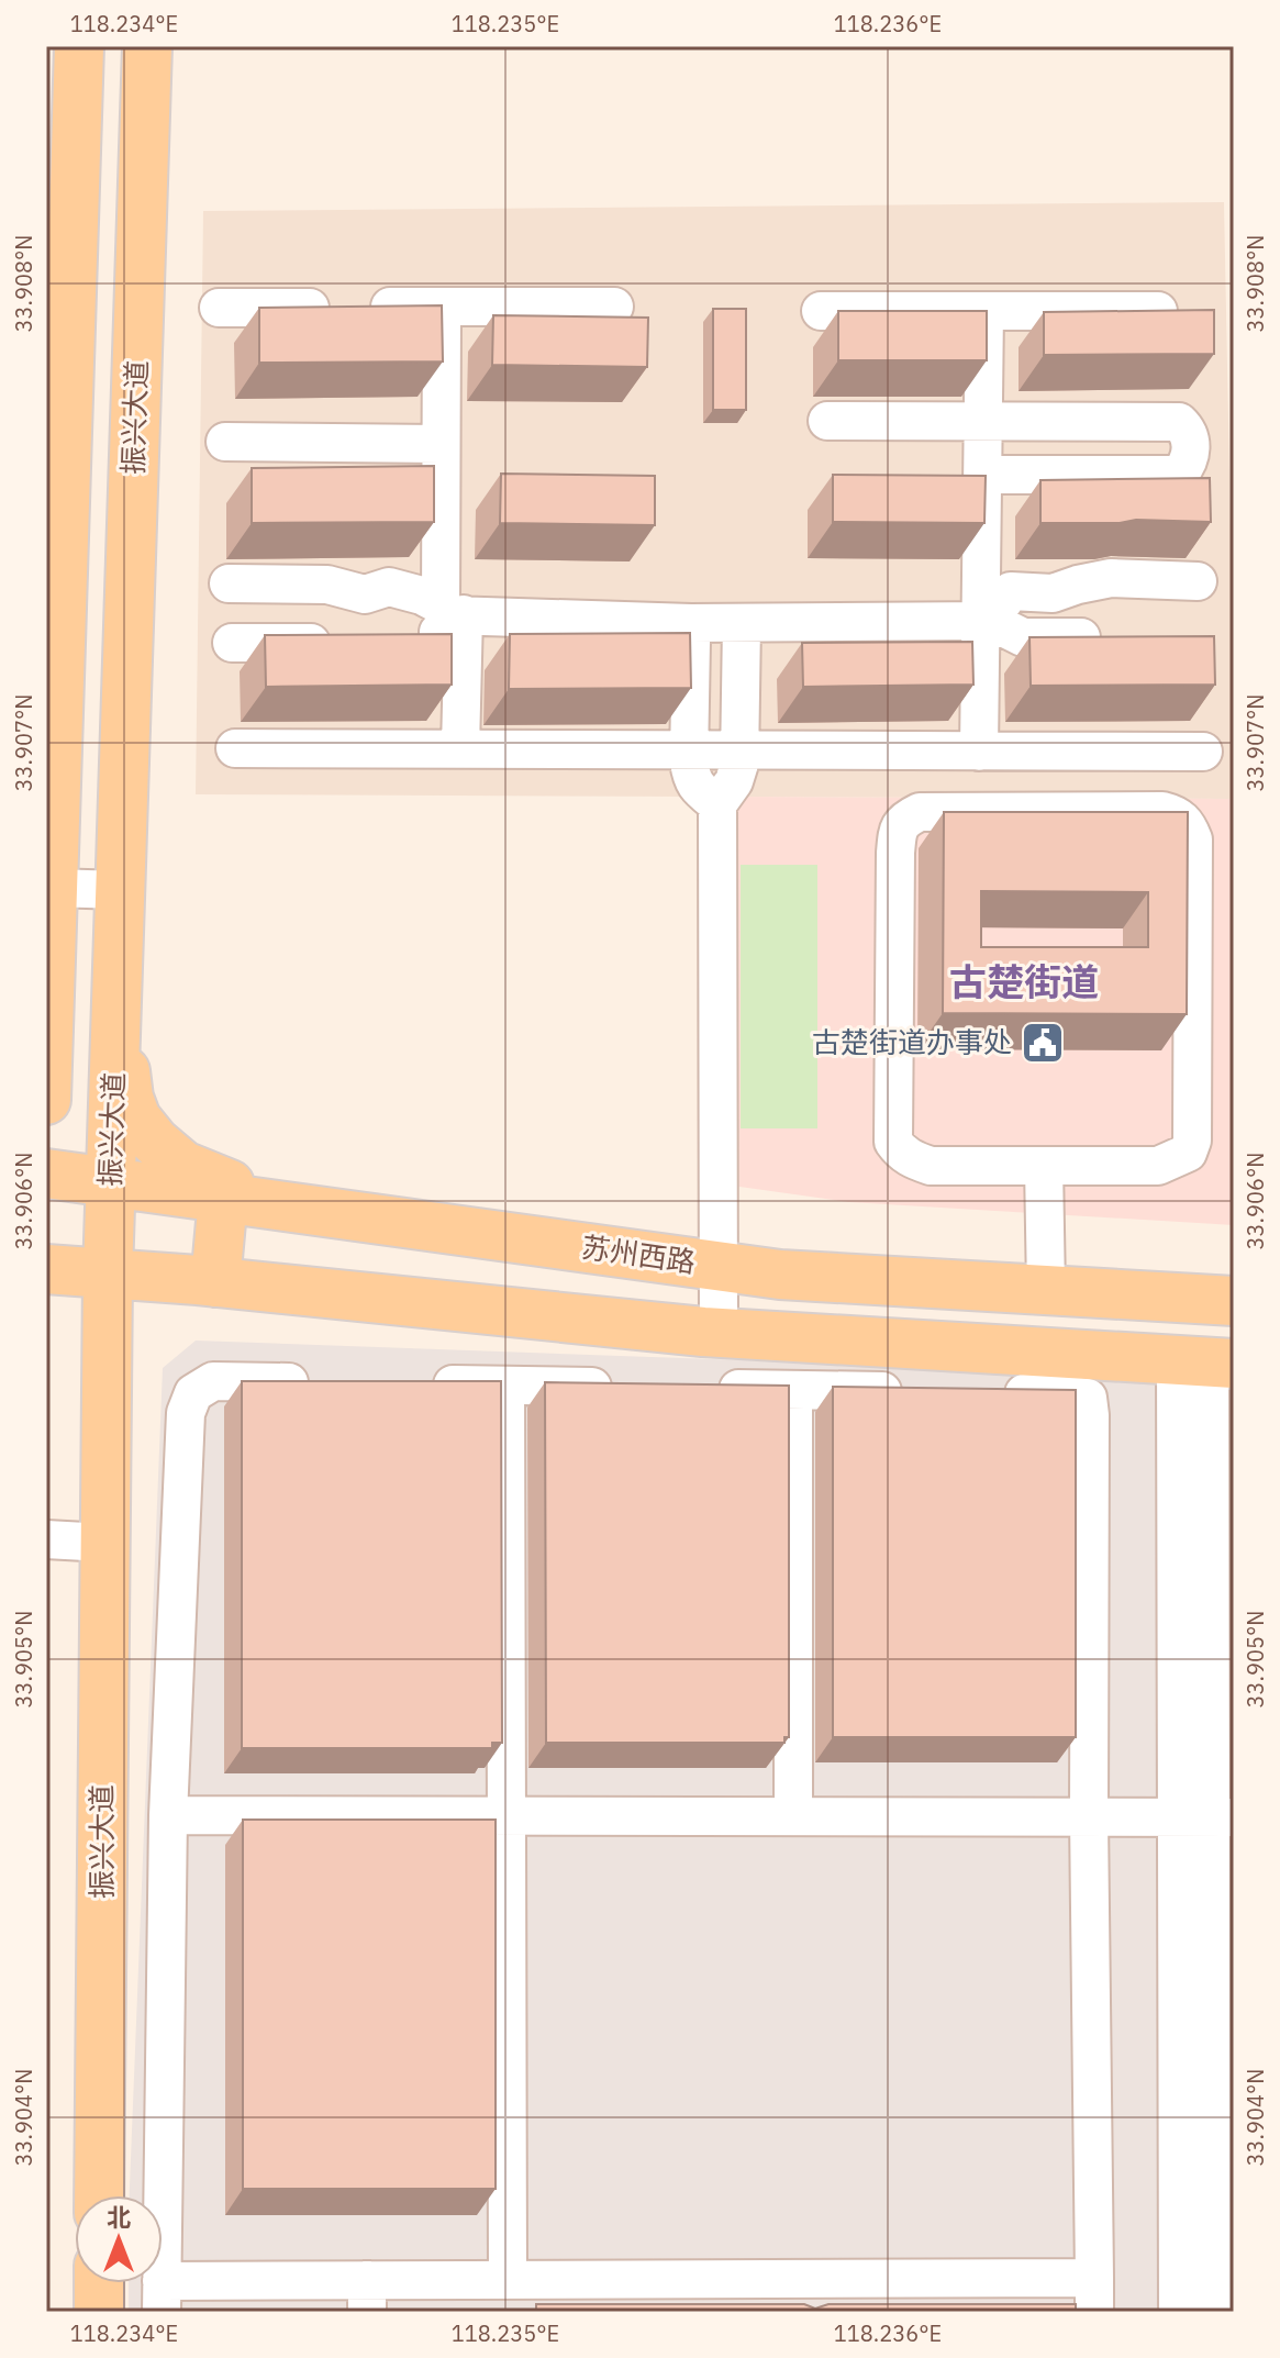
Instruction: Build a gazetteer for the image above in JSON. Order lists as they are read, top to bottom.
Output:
{
  "streets": {
    "main road": ["振兴大道", "苏州西路"]
  },
  "crossings": [
    ["振兴大道", "苏州西路"]
  ],
  "districts": ["古楚街道"],
  "places": {
    "public building": ["古楚街道办事处"]
  },
  "north": "top",
  "coordinates": [
    "118.234°E",
    "118.235°E",
    "118.236°E",
    "33.908°N",
    "33.907°N",
    "33.906°N",
    "33.905°N",
    "33.904°N"
  ]
}
